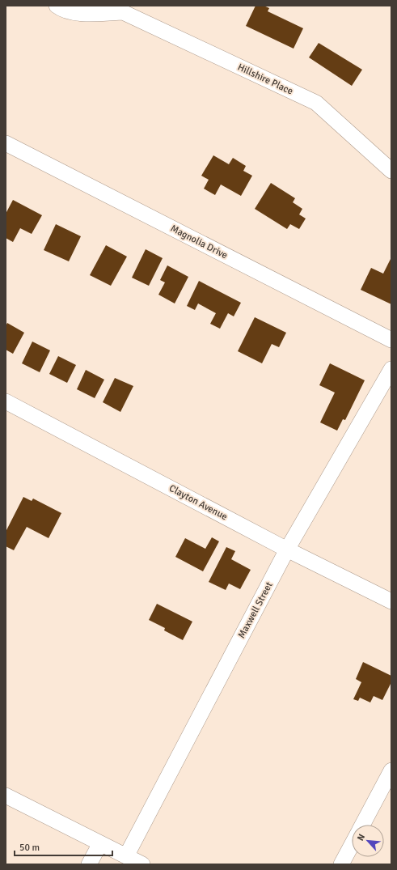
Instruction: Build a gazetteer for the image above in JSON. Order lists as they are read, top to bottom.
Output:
{
  "streets": {
    "street": [
      "Hillshire Place",
      "Magnolia Drive",
      "Clayton Avenue",
      "Maxwell Street"
    ]
  },
  "crossings": [
    ["Clayton Avenue", "Maxwell Street"]
  ],
  "scale_bar": "50 m",
  "north": "top left"
}
